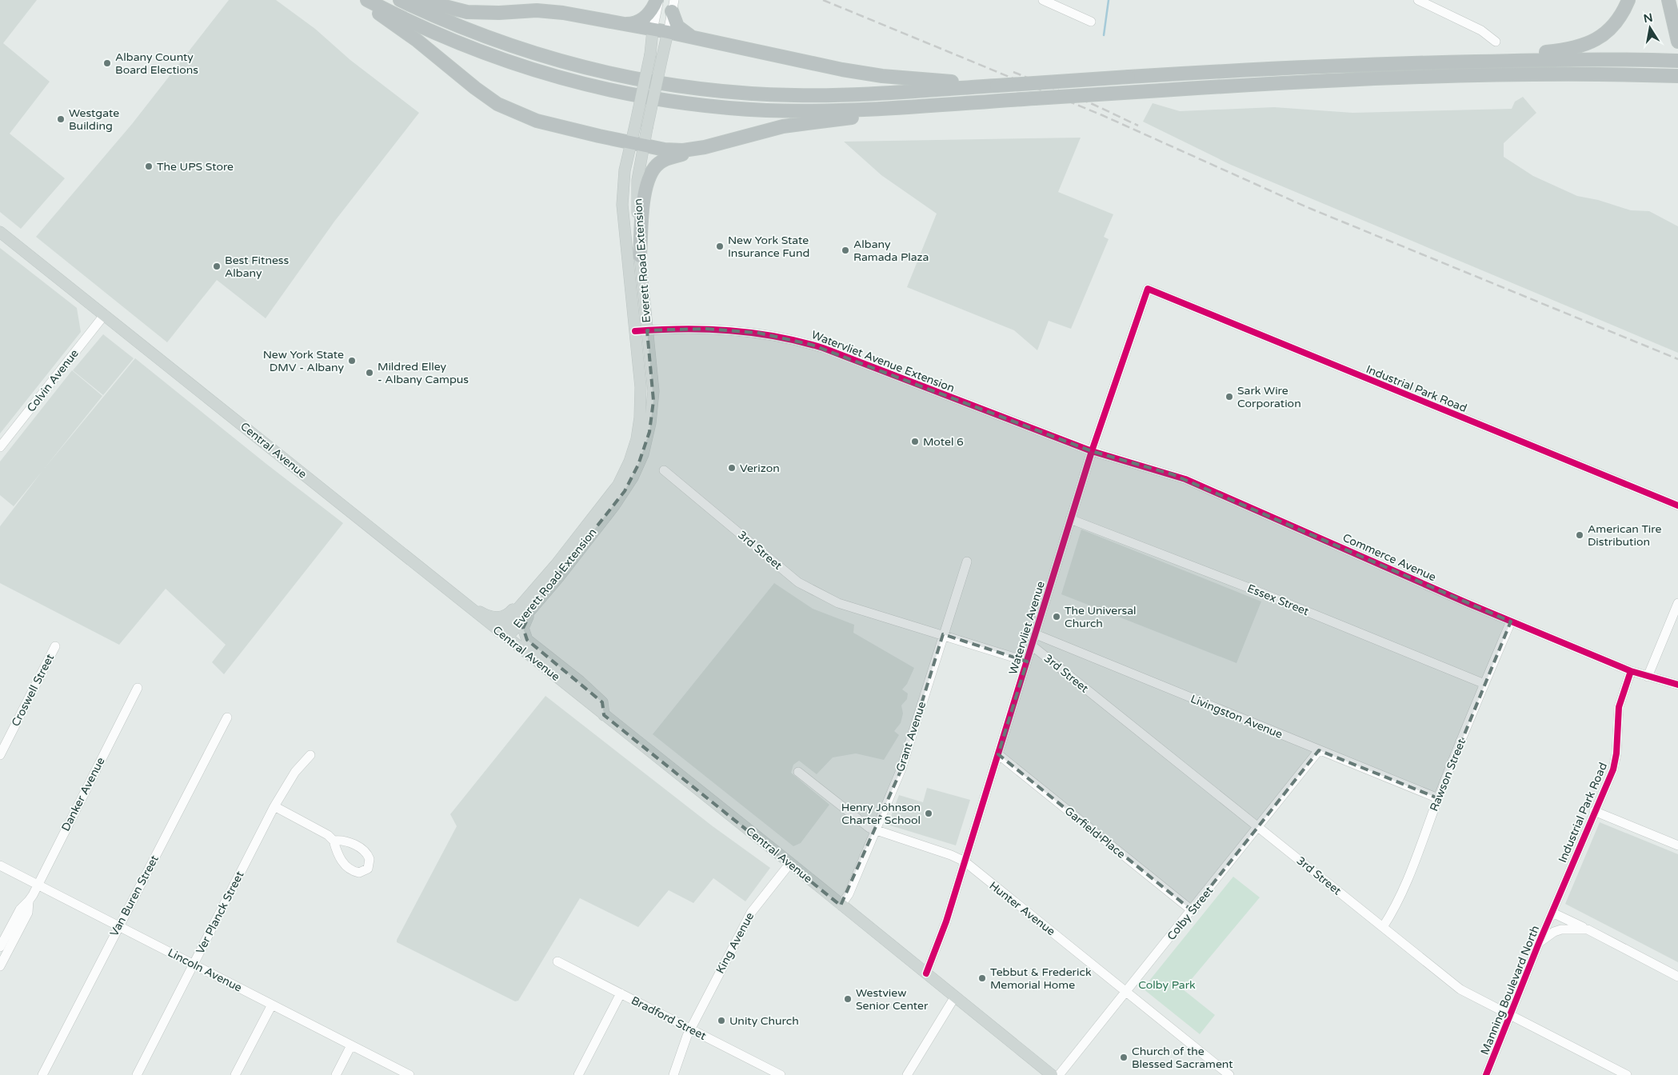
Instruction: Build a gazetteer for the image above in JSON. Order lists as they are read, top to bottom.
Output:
{
  "streets": {
    "main road": ["Everett Road Extension", "Central Avenue"],
    "street": [
      "Watervliet Avenue Extension",
      "Colvin Avenue",
      "Industrial Park Road",
      "3rd Street",
      "Commerce Avenue",
      "Essex Street",
      "Watervliet Avenue",
      "Croswell Street",
      "Livingston Avenue",
      "Grant Avenue",
      "Rawson Street",
      "Danker Avenue",
      "Garfield Place",
      "Van Buren Street",
      "Hunter Avenue",
      "Ver Planck Street",
      "Colby Street",
      "King Avenue",
      "Lincoln Avenue",
      "Manning Boulevard North",
      "Bradford Street"
    ]
  },
  "crossings": [
    ["Everett Road Extension", "Watervliet Avenue Extension"],
    ["Everett Road Extension", "Central Avenue"],
    ["Watervliet Avenue Extension", "Commerce Avenue"],
    ["Watervliet Avenue Extension", "Watervliet Avenue"],
    ["Colvin Avenue", "Central Avenue"],
    ["Industrial Park Road", "Commerce Avenue"],
    ["Industrial Park Road", "Watervliet Avenue"],
    ["Industrial Park Road", "Manning Boulevard North"],
    ["Central Avenue", "Watervliet Avenue"],
    ["Central Avenue", "Grant Avenue"],
    ["Central Avenue", "King Avenue"],
    ["3rd Street", "Watervliet Avenue"],
    ["3rd Street", "Grant Avenue"],
    ["3rd Street", "Rawson Street"],
    ["3rd Street", "Colby Street"],
    ["3rd Street", "Manning Boulevard North"],
    ["Commerce Avenue", "Watervliet Avenue"],
    ["Commerce Avenue", "Rawson Street"],
    ["Essex Street", "Watervliet Avenue"],
    ["Essex Street", "Rawson Street"],
    ["Watervliet Avenue", "Livingston Avenue"],
    ["Watervliet Avenue", "Garfield Place"],
    ["Watervliet Avenue", "Hunter Avenue"],
    ["Livingston Avenue", "Rawson Street"],
    ["Livingston Avenue", "Colby Street"],
    ["Grant Avenue", "Hunter Avenue"],
    ["Danker Avenue", "Lincoln Avenue"],
    ["Garfield Place", "Colby Street"],
    ["Van Buren Street", "Lincoln Avenue"],
    ["Hunter Avenue", "Colby Street"],
    ["Ver Planck Street", "Lincoln Avenue"],
    ["King Avenue", "Bradford Street"]
  ],
  "parks": ["Colby Park"],
  "places": [
    "Albany County Board Elections",
    "Westgate Building",
    "The UPS Store",
    "New York State Insurance Fund",
    "Albany Ramada Plaza",
    "Best Fitness Albany",
    "New York State DMV - Albany",
    "Mildred Elley - Albany Campus",
    "Sark Wire Corporation",
    "Motel 6",
    "Verizon",
    "American Tire Distribution",
    "The Universal Church",
    "Henry Johnson Charter School",
    "Tebbut & Frederick Memorial Home",
    "Westview Senior Center",
    "Unity Church",
    "Church of the Blessed Sacrament"
  ],
  "north": "top"
}
